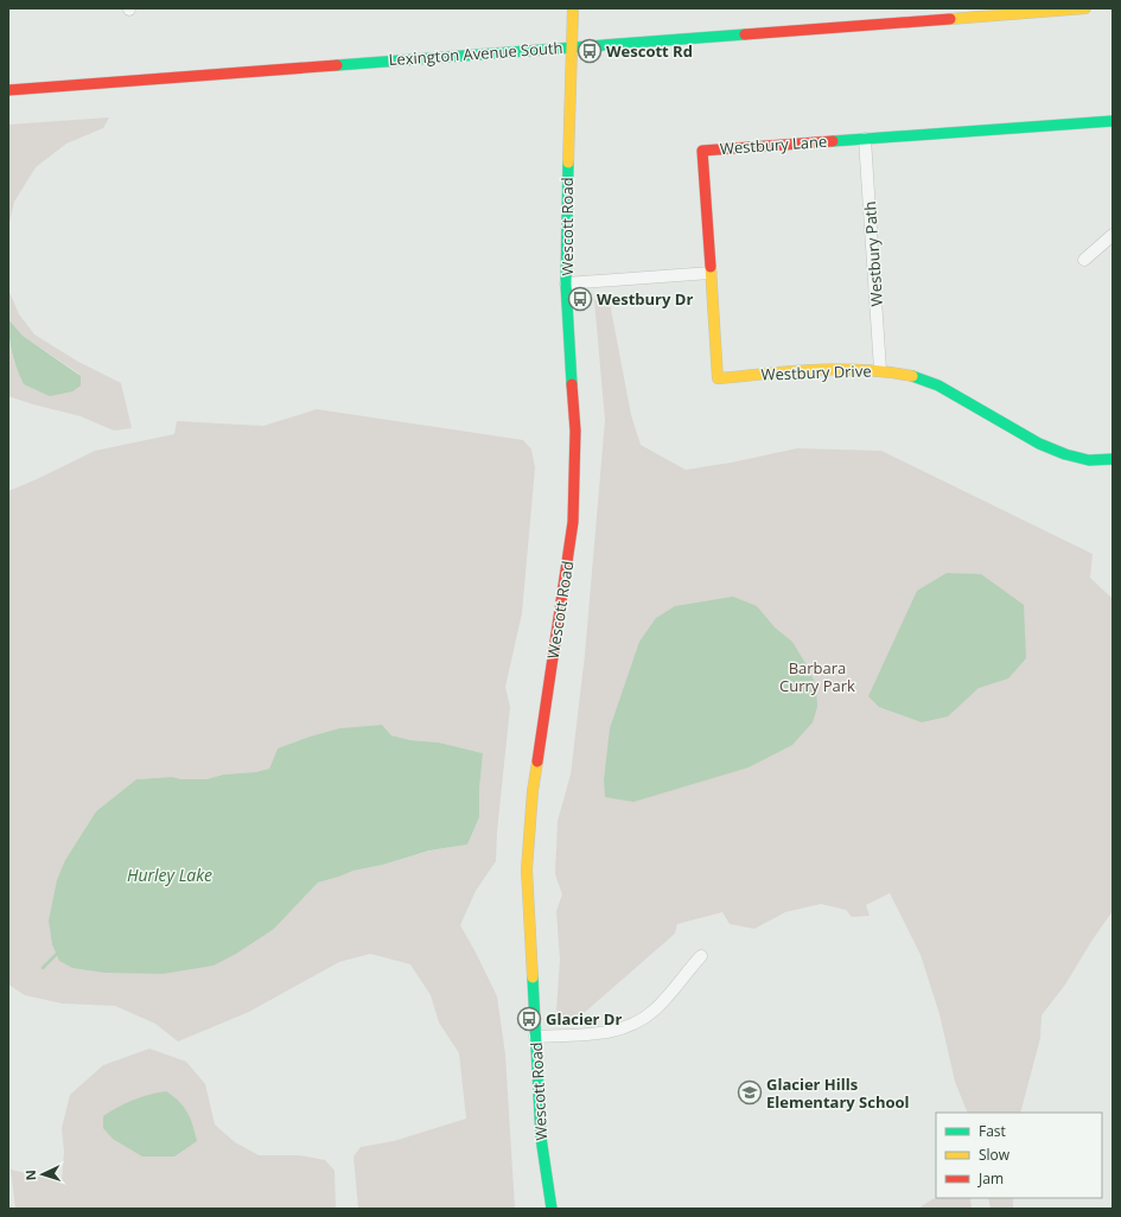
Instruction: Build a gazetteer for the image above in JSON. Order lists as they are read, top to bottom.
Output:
{
  "streets": {
    "street": [
      "Lexington Avenue South",
      "Westbury Lane",
      "Wescott Road",
      "Westbury Path",
      "Westbury Drive"
    ]
  },
  "crossings": [
    ["Lexington Avenue South", "Wescott Road"],
    ["Westbury Lane", "Westbury Path"],
    ["Westbury Lane", "Westbury Drive"],
    ["Westbury Path", "Westbury Drive"]
  ],
  "water": ["Hurley Lake"],
  "parks": ["Barbara Curry Park"],
  "places": {
    "bus stop": ["Wescott Rd", "Westbury Dr", "Glacier Dr"],
    "school or university": ["Glacier Hills Elementary School"]
  },
  "legend": ["Fast", "Slow", "Jam"],
  "north": "left"
}
